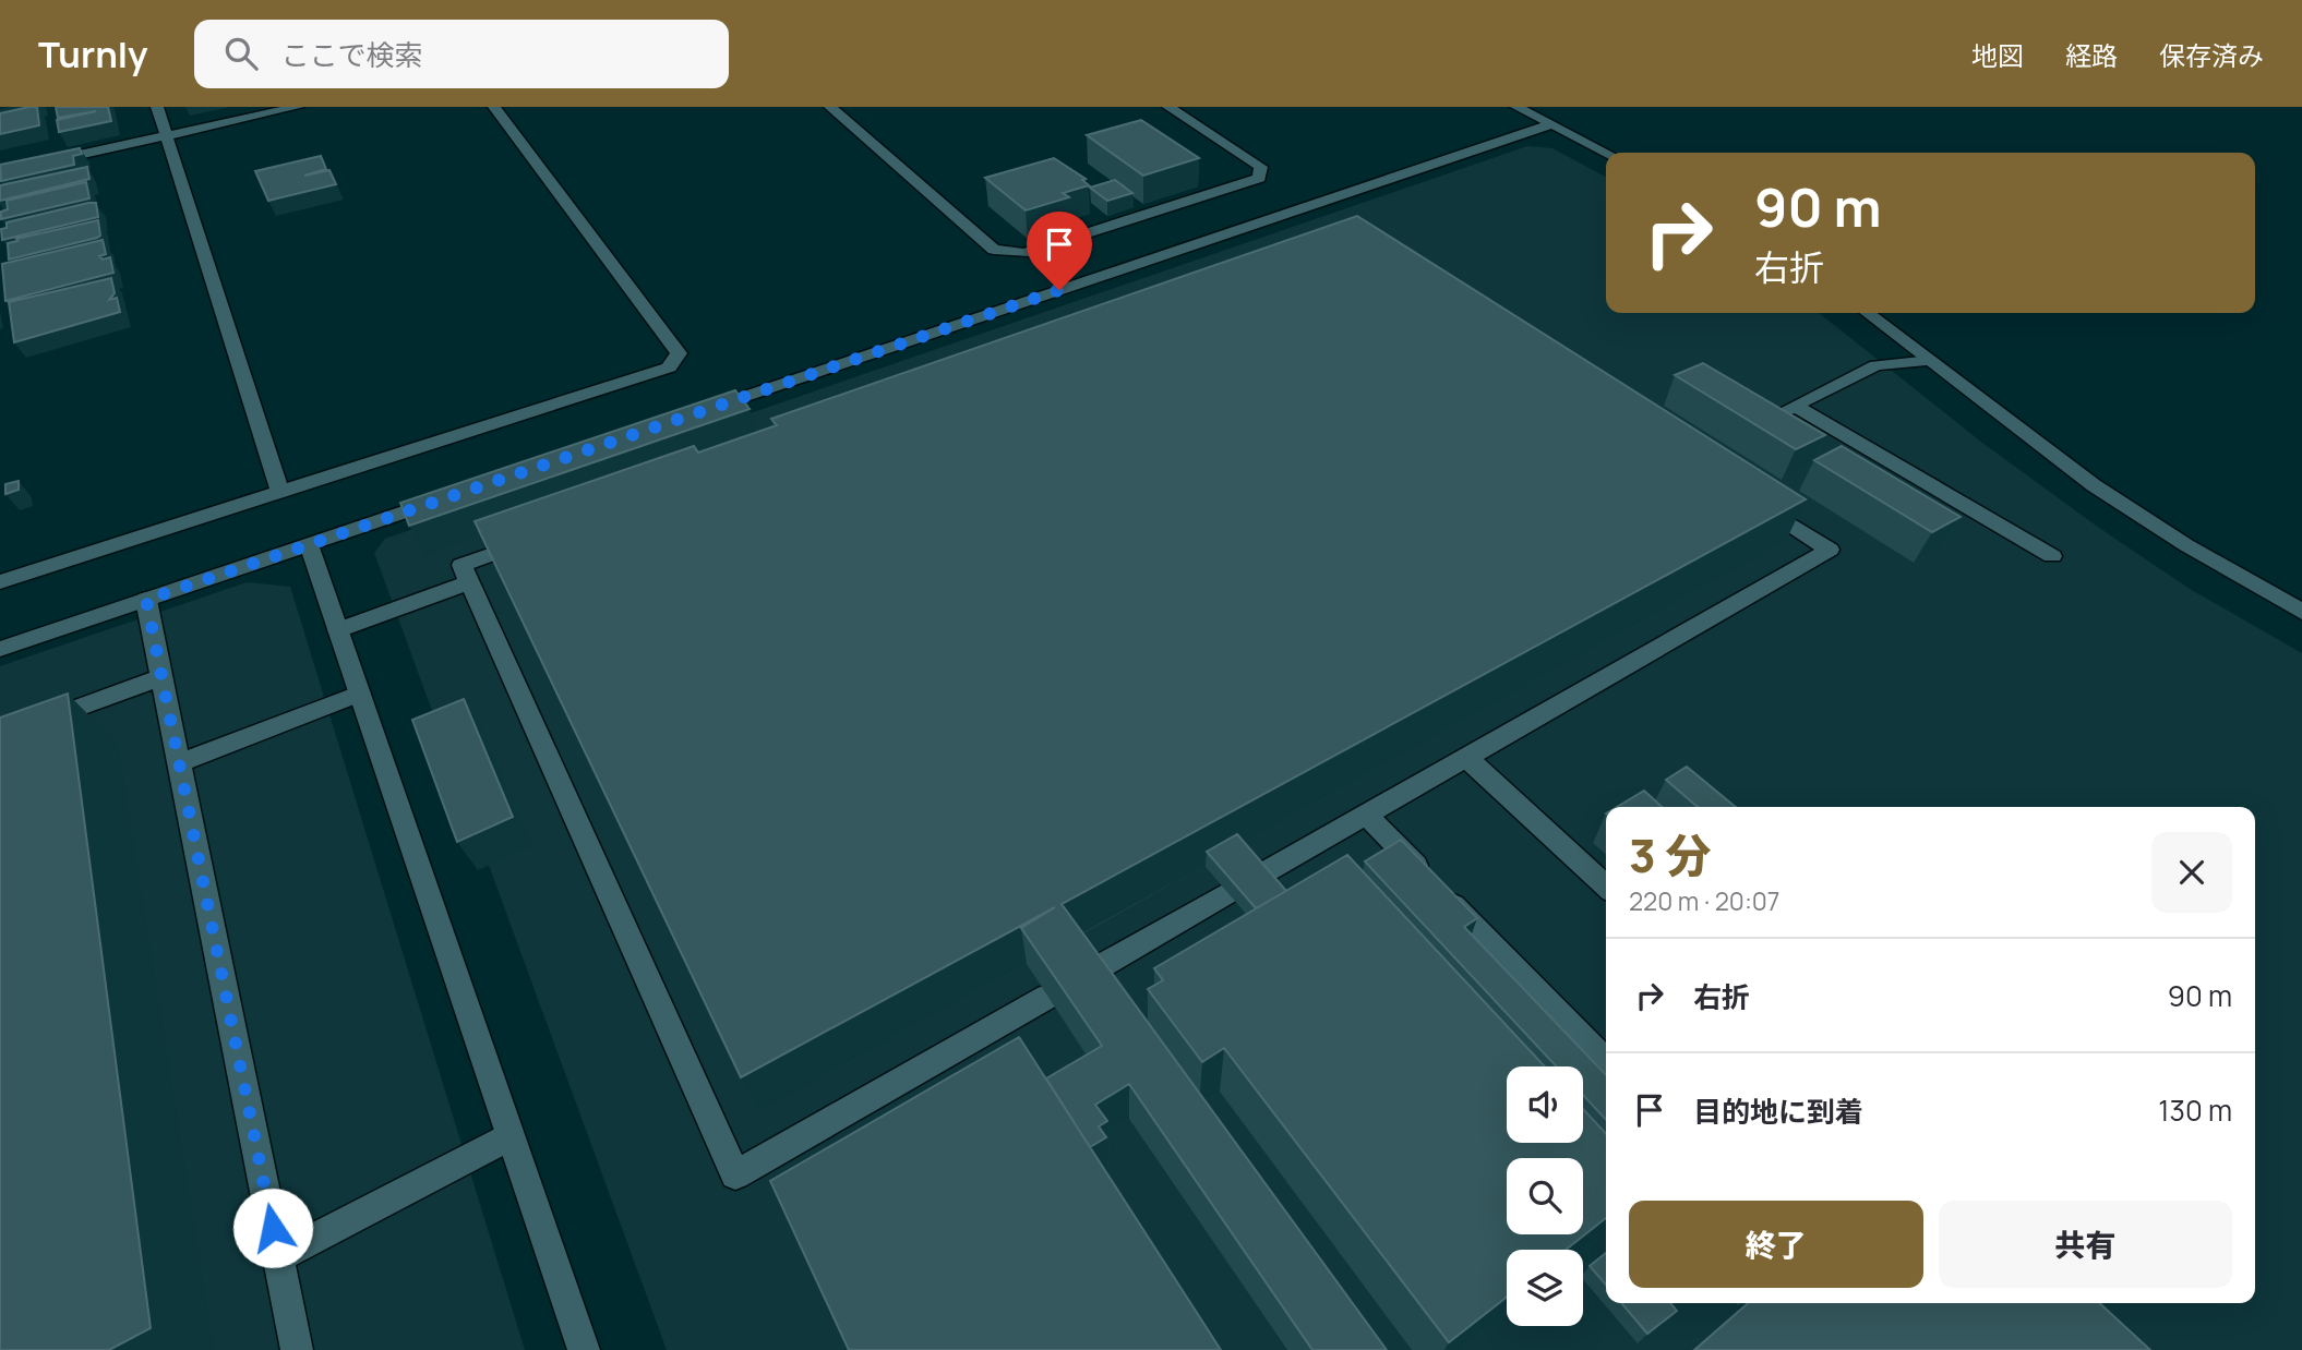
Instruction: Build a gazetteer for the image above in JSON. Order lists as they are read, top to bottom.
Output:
{
  "page": {
    "header": "Turnly",
    "search": "ここで検索",
    "nav": ["地図", "経路", "保存済み"],
    "turn": ["90 m", "右折"],
    "heading": ["3 分", "220 m · 20:07"],
    "list": [
      {
        "name": "右折",
        "value": "90 m"
      },
      {
        "name": "目的地に到着",
        "value": "130 m"
      }
    ],
    "buttons": ["終了", "共有"]
  }
}
